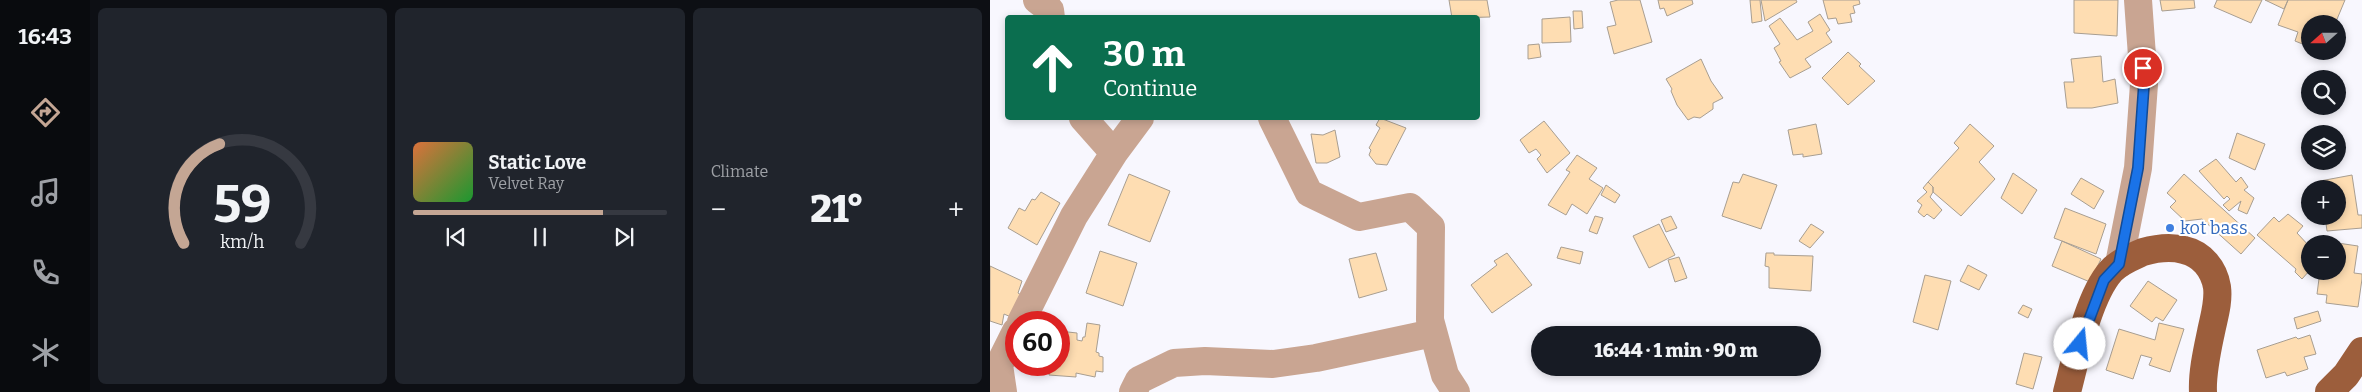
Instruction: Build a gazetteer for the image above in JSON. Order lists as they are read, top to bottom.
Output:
{
  "places": ["kot bass"],
  "north": "left",
  "page": {
    "tabs": "16:43",
    "tile": "Climate",
    "map_buttons": ["+", "−"],
    "turn": ["30 m", "Continue"],
    "song": ["Static Love", "Velvet Ray"],
    "heat": ["−", "21°", "+"],
    "limit": "60",
    "trip": "16:44 · 1 min · 90 m",
    "gauge": ["59", "km/h"]
  }
}
